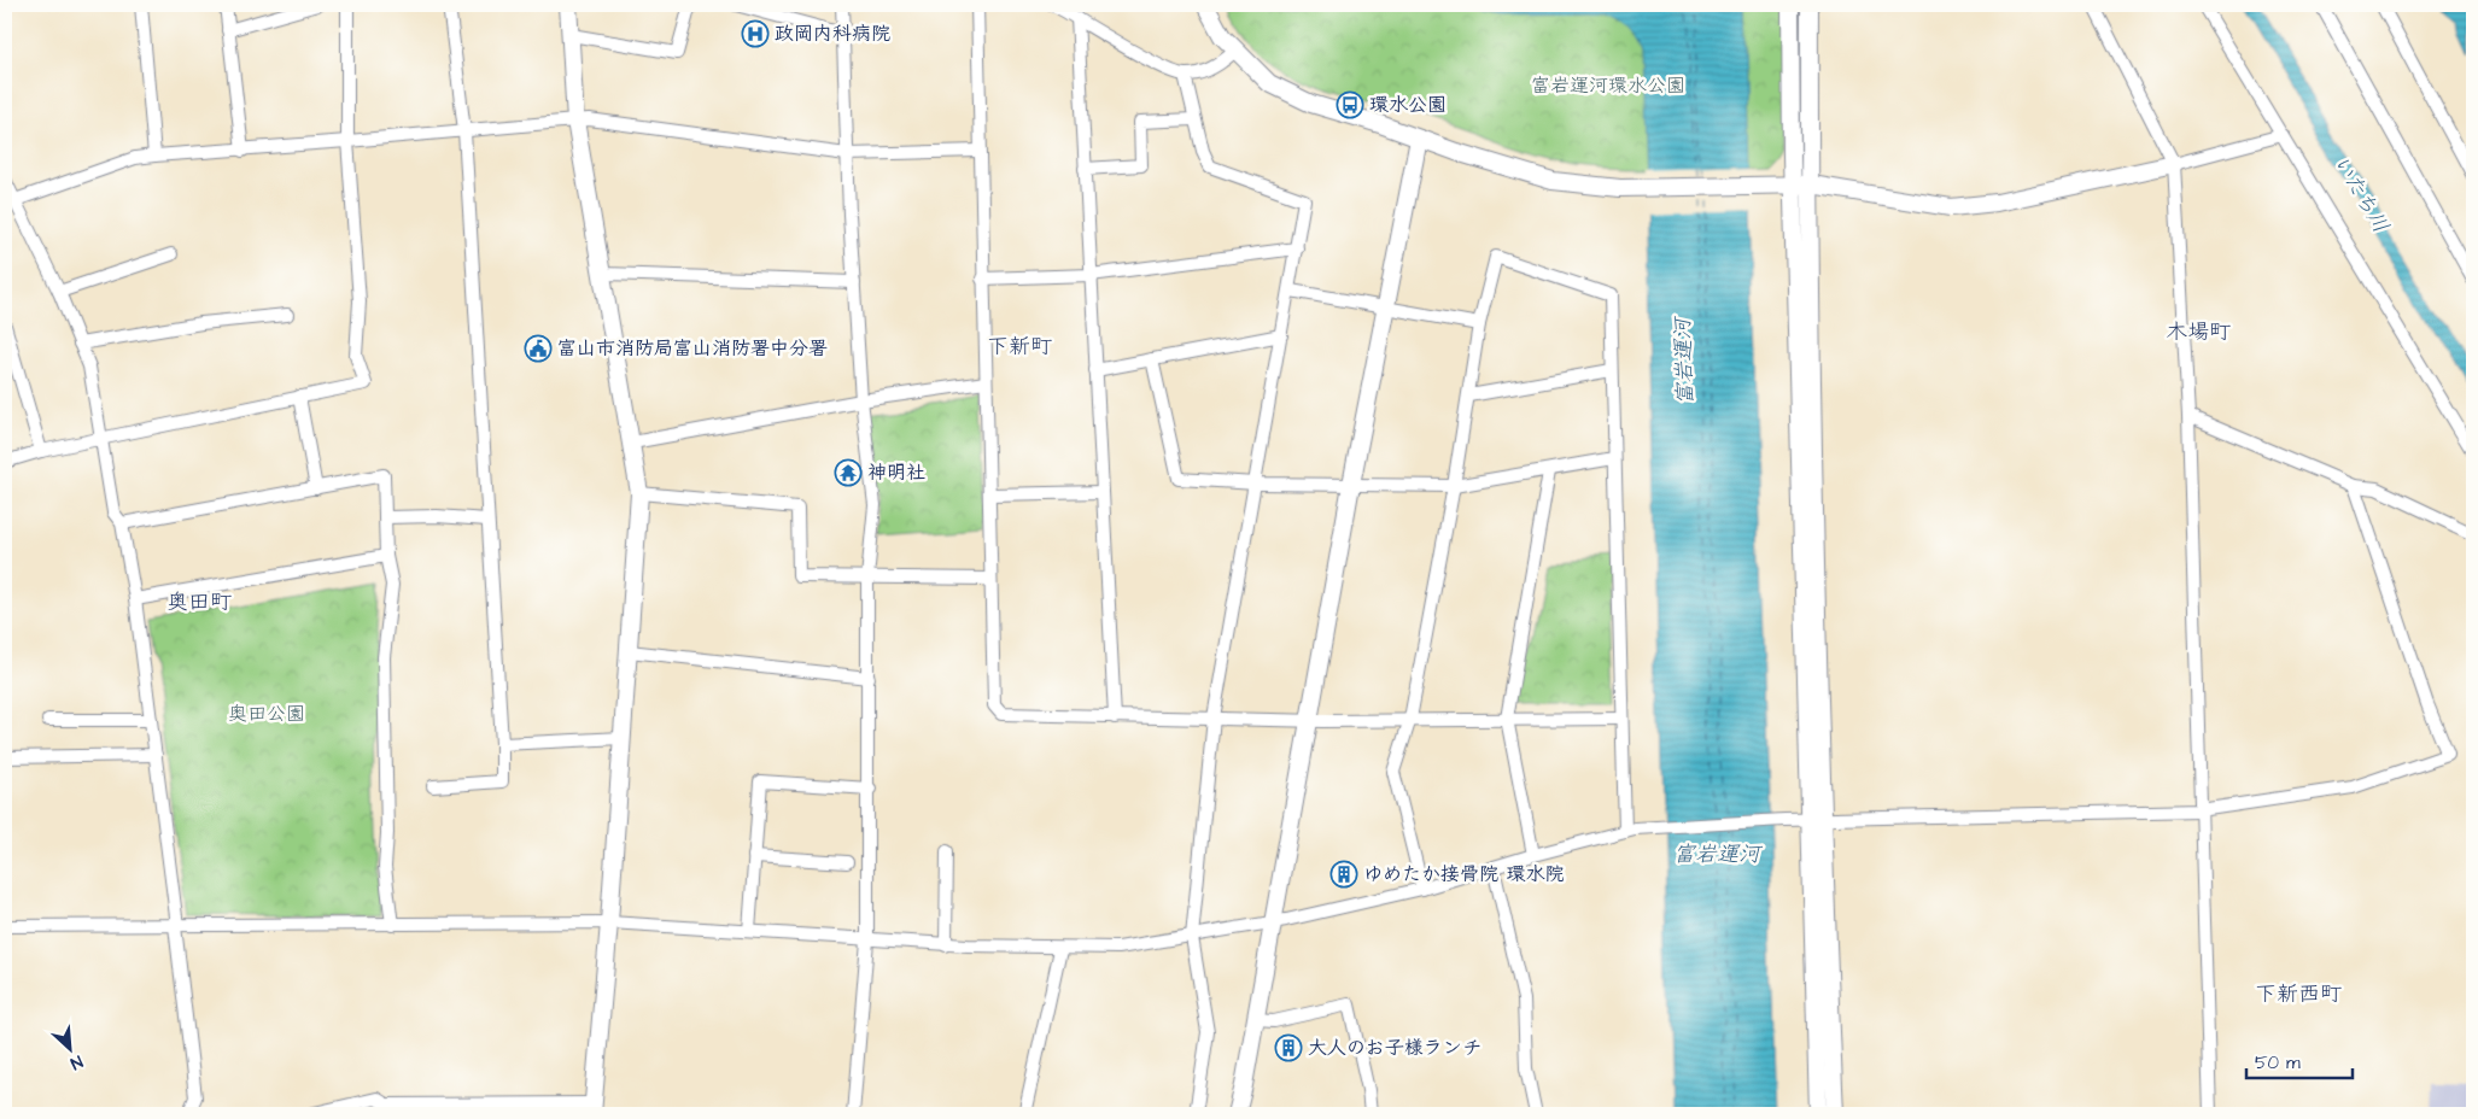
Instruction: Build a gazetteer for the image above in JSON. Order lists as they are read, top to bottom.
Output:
{
  "districts": [
    "木場町",
    "下新町",
    "奥田町",
    "下新西町"
  ],
  "water": ["いたち川", "富岩運河"],
  "parks": ["富岩運河環水公園", "奥田公園"],
  "places": {
    "hospital": ["政岡内科病院"],
    "bus stop": ["環水公園"],
    "public building": ["富山市消防局富山消防署中分署"],
    "temple": ["神明社"],
    "building": ["ゆめたか接骨院 環水院", "大人のお子様ランチ"]
  },
  "scale_bar": "50 m",
  "north": "bottom right"
}
